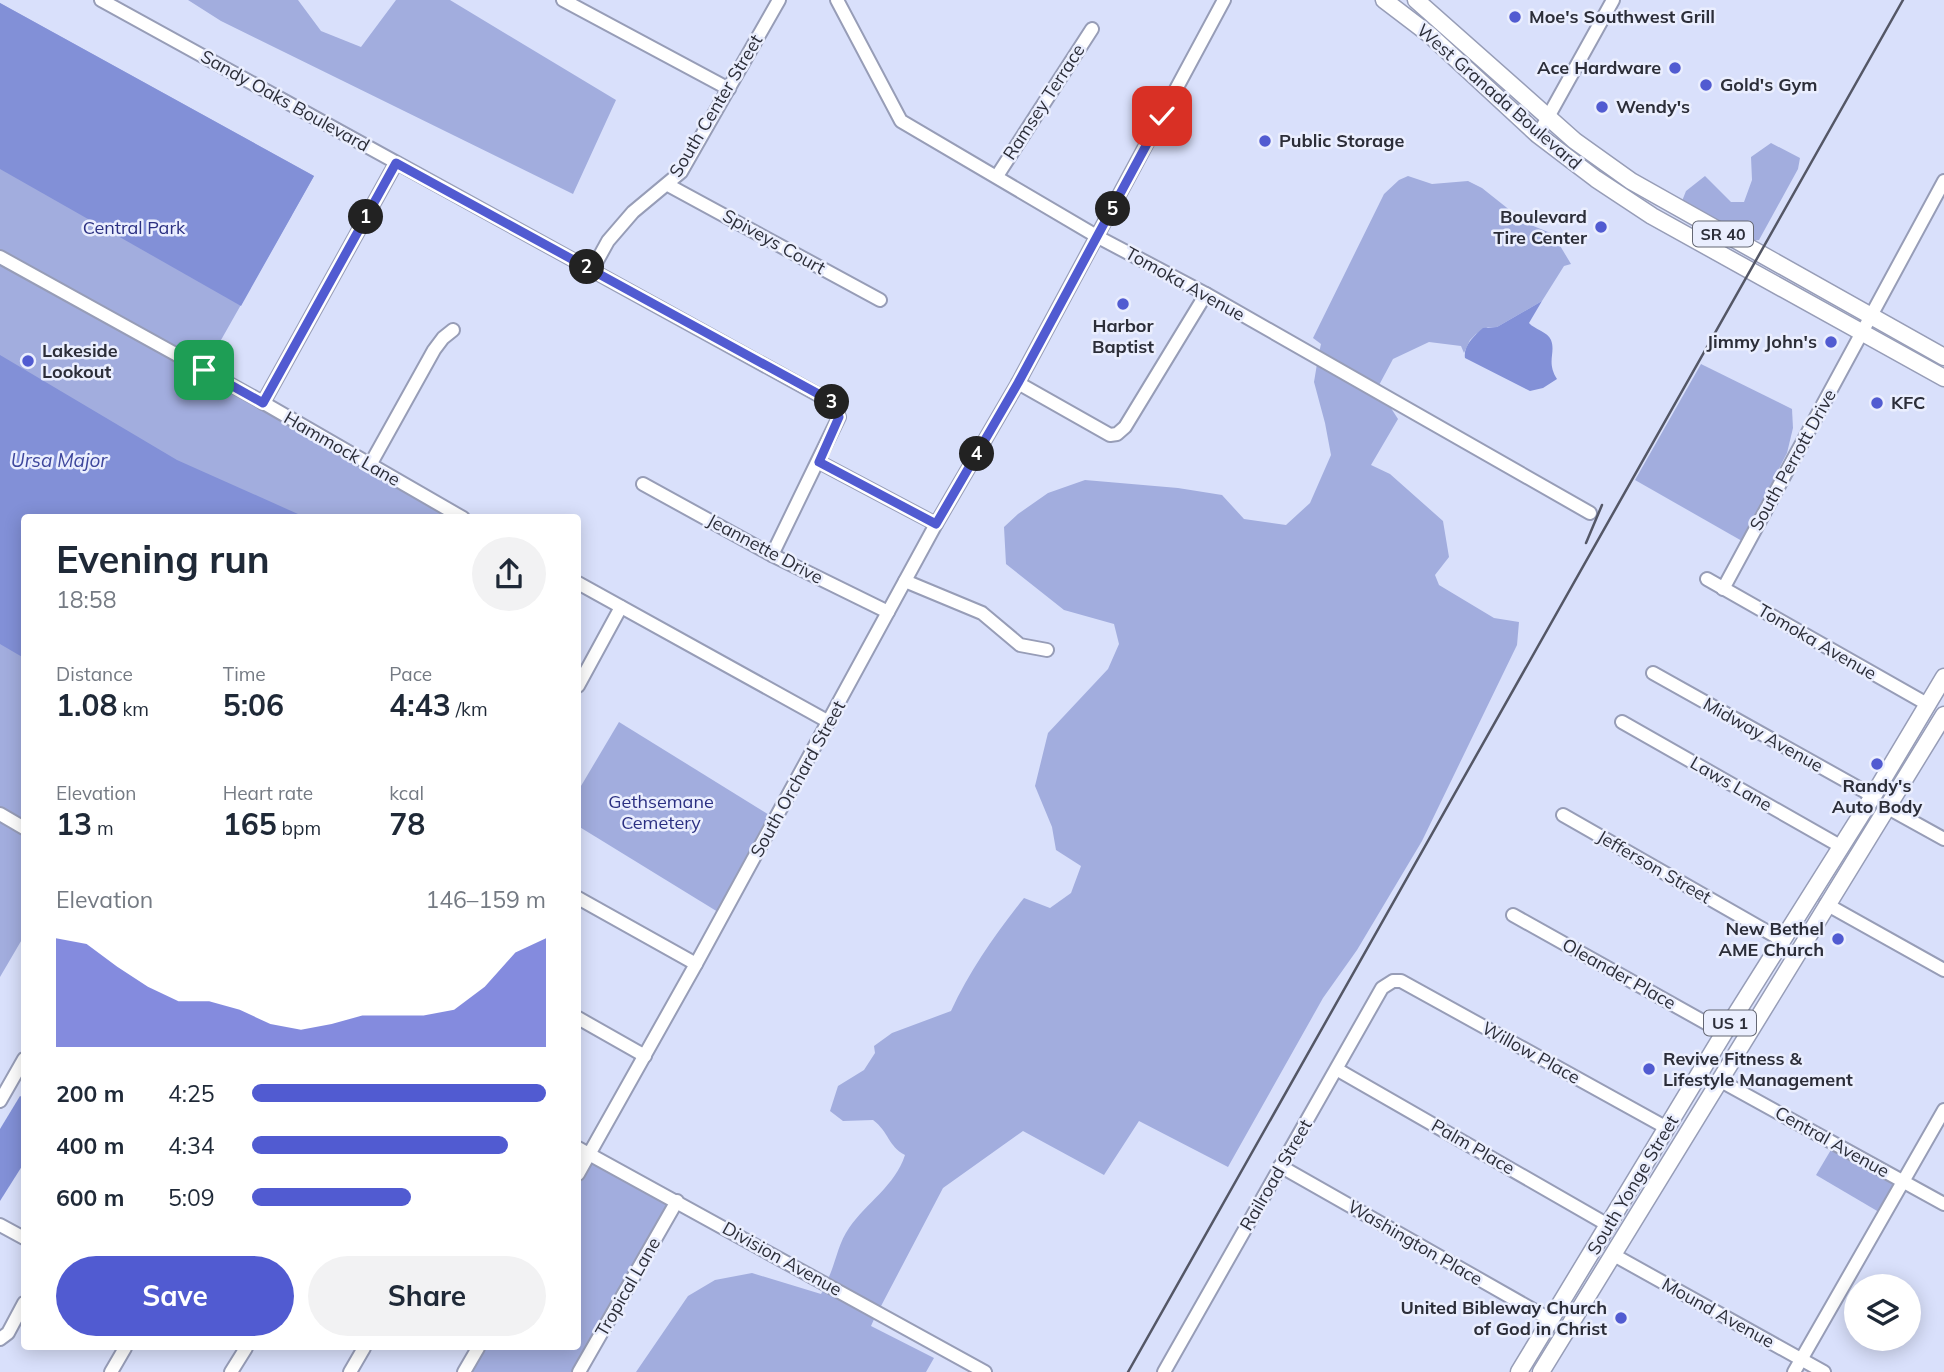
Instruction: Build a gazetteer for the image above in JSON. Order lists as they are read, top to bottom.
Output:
{
  "streets": {
    "main road": [
      "West Granada Boulevard",
      "SR 40",
      "US 1",
      "South Yonge Street"
    ],
    "street": [
      "Sandy Oaks Boulevard",
      "Ramsey Terrace",
      "South Center Street",
      "Spiveys Court",
      "Tomoka Avenue",
      "Hammock Lane",
      "South Perrott Drive",
      "Jeannette Drive",
      "Midway Avenue",
      "South Orchard Street",
      "Laws Lane",
      "Jefferson Street",
      "Oleander Place",
      "Willow Place",
      "Central Avenue",
      "Palm Place",
      "Railroad Street",
      "Washington Place",
      "Division Avenue",
      "Tropical Lane",
      "Mound Avenue"
    ]
  },
  "crossings": [
    ["West Granada Boulevard", "South Perrott Drive"],
    ["Sandy Oaks Boulevard", "South Center Street"],
    ["Ramsey Terrace", "Tomoka Avenue"],
    ["South Center Street", "Spiveys Court"],
    ["Tomoka Avenue", "South Perrott Drive"],
    ["Tomoka Avenue", "South Orchard Street"],
    ["Tomoka Avenue", "South Yonge Street"],
    ["Jeannette Drive", "South Orchard Street"],
    ["Midway Avenue", "South Yonge Street"],
    ["South Orchard Street", "Division Avenue"],
    ["Laws Lane", "South Yonge Street"],
    ["Jefferson Street", "South Yonge Street"],
    ["Oleander Place", "South Yonge Street"],
    ["Willow Place", "Railroad Street"],
    ["Willow Place", "South Yonge Street"],
    ["Central Avenue", "South Yonge Street"],
    ["Palm Place", "Railroad Street"],
    ["Palm Place", "South Yonge Street"],
    ["Railroad Street", "Washington Place"],
    ["South Yonge Street", "Washington Place"],
    ["South Yonge Street", "Mound Avenue"],
    ["Division Avenue", "Tropical Lane"]
  ],
  "water": ["Ursa Major"],
  "parks": ["Central Park", "Gethsemane Cemetery"],
  "places": [
    "Moe's Southwest Grill",
    "Ace Hardware",
    "Gold's Gym",
    "Wendy's",
    "Public Storage",
    "Boulevard Tire Center",
    "Harbor Baptist",
    "Jimmy John's",
    "Lakeside Lookout",
    "KFC",
    "Randy's Auto Body",
    "New Bethel AME Church",
    "Revive Fitness & Lifestyle Management",
    "United Bibleway Church of God in Christ"
  ],
  "page": {
    "pins": [
      "5",
      "1",
      "2",
      "3",
      "4"
    ],
    "heading": ["Evening run", "18:58"],
    "stats": [
      ["Distance", "1.08 km"],
      ["Time", "5:06"],
      ["Pace", "4:43 /km"],
      ["Elevation", "13 m"],
      ["Heart rate", "165 bpm"],
      ["kcal", "78"]
    ],
    "chart": ["Elevation", "146–159 m"],
    "list": [
      {
        "name": "200 m",
        "note": "4:25"
      },
      {
        "name": "400 m",
        "note": "4:34"
      },
      {
        "name": "600 m",
        "note": "5:09"
      }
    ],
    "buttons": ["Save", "Share"]
  }
}
